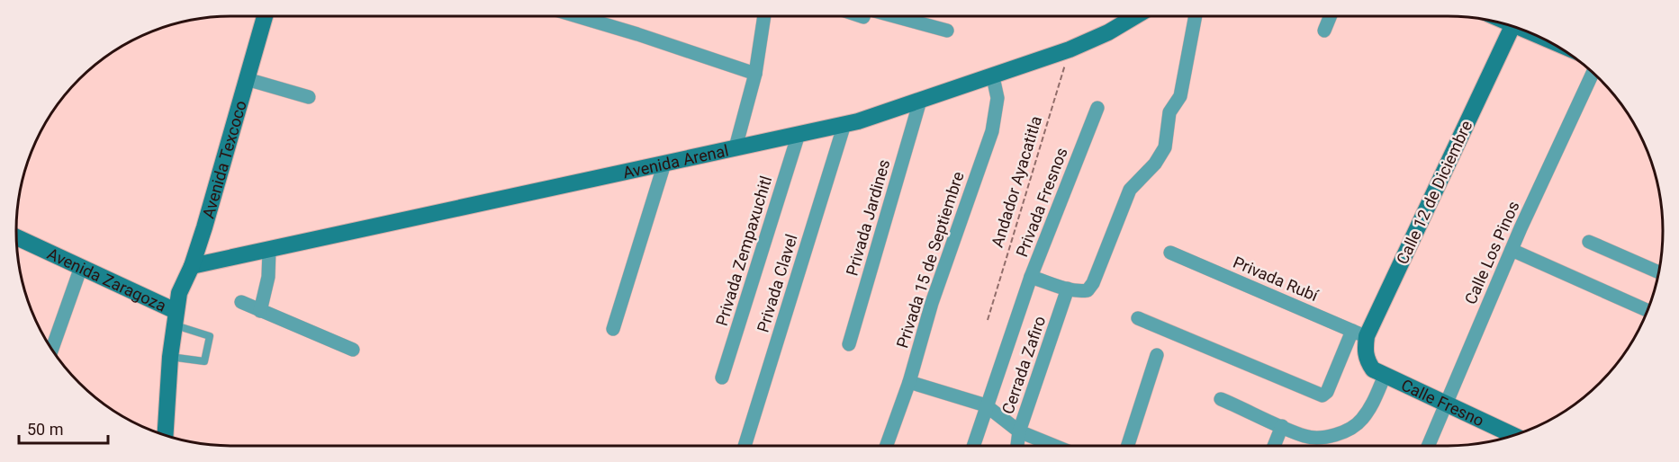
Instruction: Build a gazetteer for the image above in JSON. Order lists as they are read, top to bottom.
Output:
{
  "streets": {
    "main road": [
      "Avenida Texcoco",
      "Avenida Arenal",
      "Calle 12 de Diciembre",
      "Avenida Zaragoza",
      "Calle Fresno"
    ],
    "street": [
      "Privada Fresnos",
      "Privada Jardines",
      "Privada Zempaxuchitl",
      "Calle Los Pinos",
      "Privada 15 de Septiembre",
      "Privada Rubí",
      "Privada Clavel",
      "Cerrada Zafiro"
    ],
    "path": ["Andador Ayacatitla"]
  },
  "crossings": [
    ["Avenida Texcoco", "Avenida Arenal"],
    ["Avenida Texcoco", "Avenida Zaragoza"],
    ["Avenida Arenal", "Andador Ayacatitla"],
    ["Avenida Arenal", "Privada Jardines"],
    ["Avenida Arenal", "Privada Zempaxuchitl"],
    ["Avenida Arenal", "Privada 15 de Septiembre"],
    ["Avenida Arenal", "Privada Clavel"],
    ["Calle 12 de Diciembre", "Privada Rubí"],
    ["Calle 12 de Diciembre", "Calle Fresno"],
    ["Privada Fresnos", "Cerrada Zafiro"],
    ["Calle Los Pinos", "Calle Fresno"]
  ],
  "scale_bar": "50 m"
}
